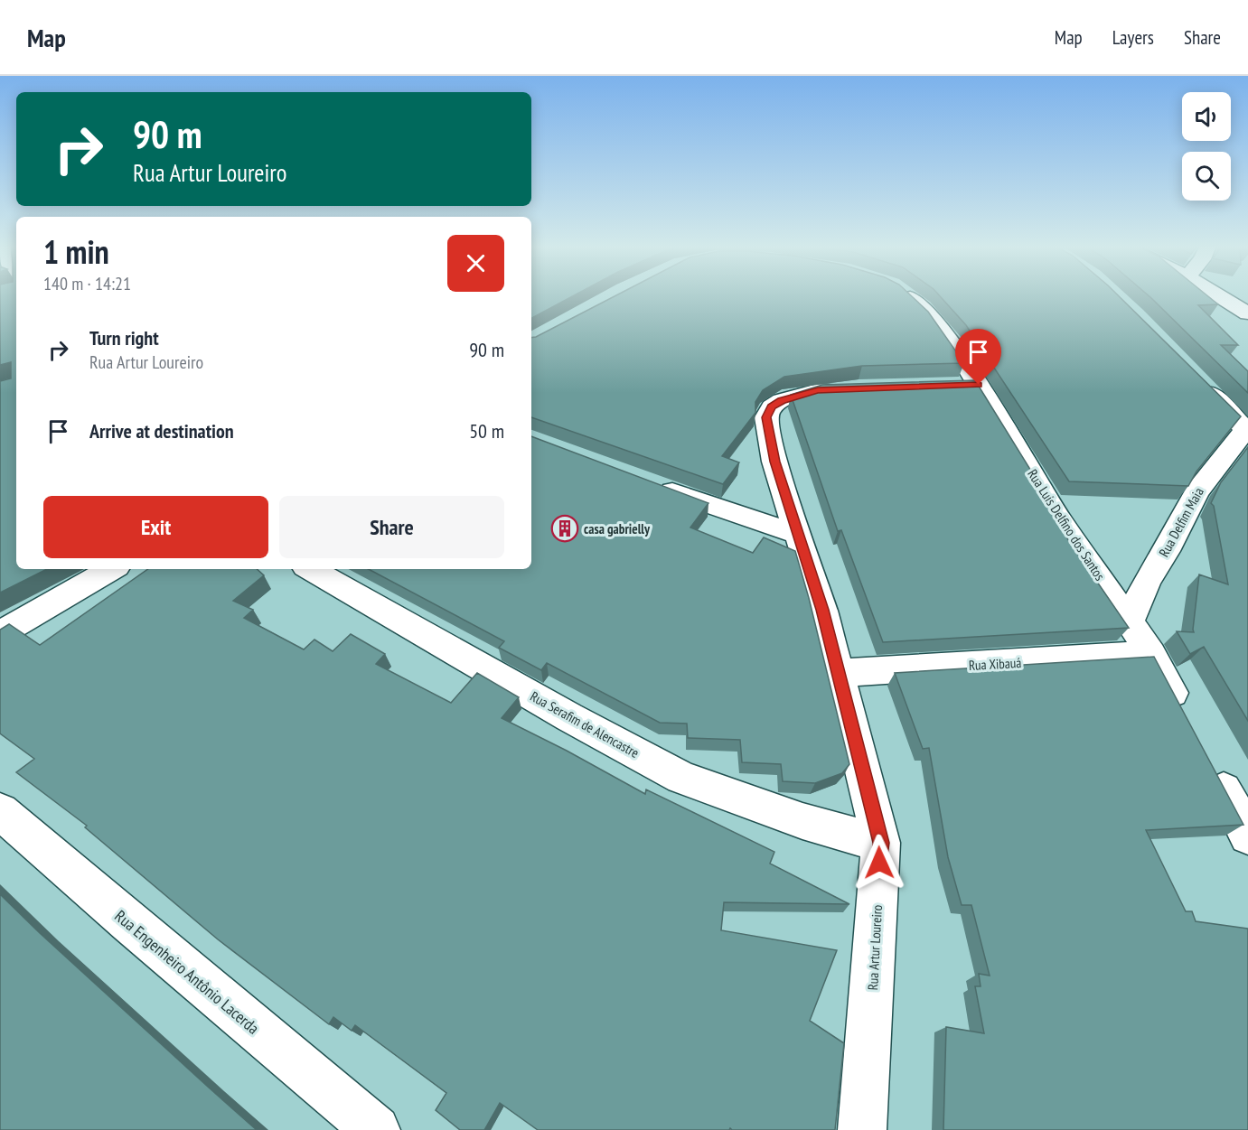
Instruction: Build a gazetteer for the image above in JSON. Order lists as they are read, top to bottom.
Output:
{
  "streets": {
    "street": [
      "Rua Delfim Maia",
      "Rua Luís Delfino dos Santos",
      "Rua Xibauá",
      "Rua Serafim de Alencastre",
      "Rua Artur Loureiro",
      "Rua Engenheiro Antônio Lacerda"
    ]
  },
  "crossings": [
    ["Rua Delfim Maia", "Rua Luís Delfino dos Santos"],
    ["Rua Luís Delfino dos Santos", "Rua Xibauá"],
    ["Rua Xibauá", "Rua Artur Loureiro"],
    ["Rua Serafim de Alencastre", "Rua Artur Loureiro"]
  ],
  "places": {
    "building": ["casa gabrielly"]
  },
  "page": {
    "header": "Map",
    "nav": ["Map", "Layers", "Share"],
    "turn": ["90 m", "Rua Artur Loureiro"],
    "heading": ["1 min", "140 m · 14:21"],
    "list": [
      {
        "name": "Turn right",
        "note": "Rua Artur Loureiro",
        "value": "90 m"
      },
      {
        "name": "Arrive at destination",
        "value": "50 m"
      }
    ],
    "buttons": ["Exit", "Share"]
  }
}
